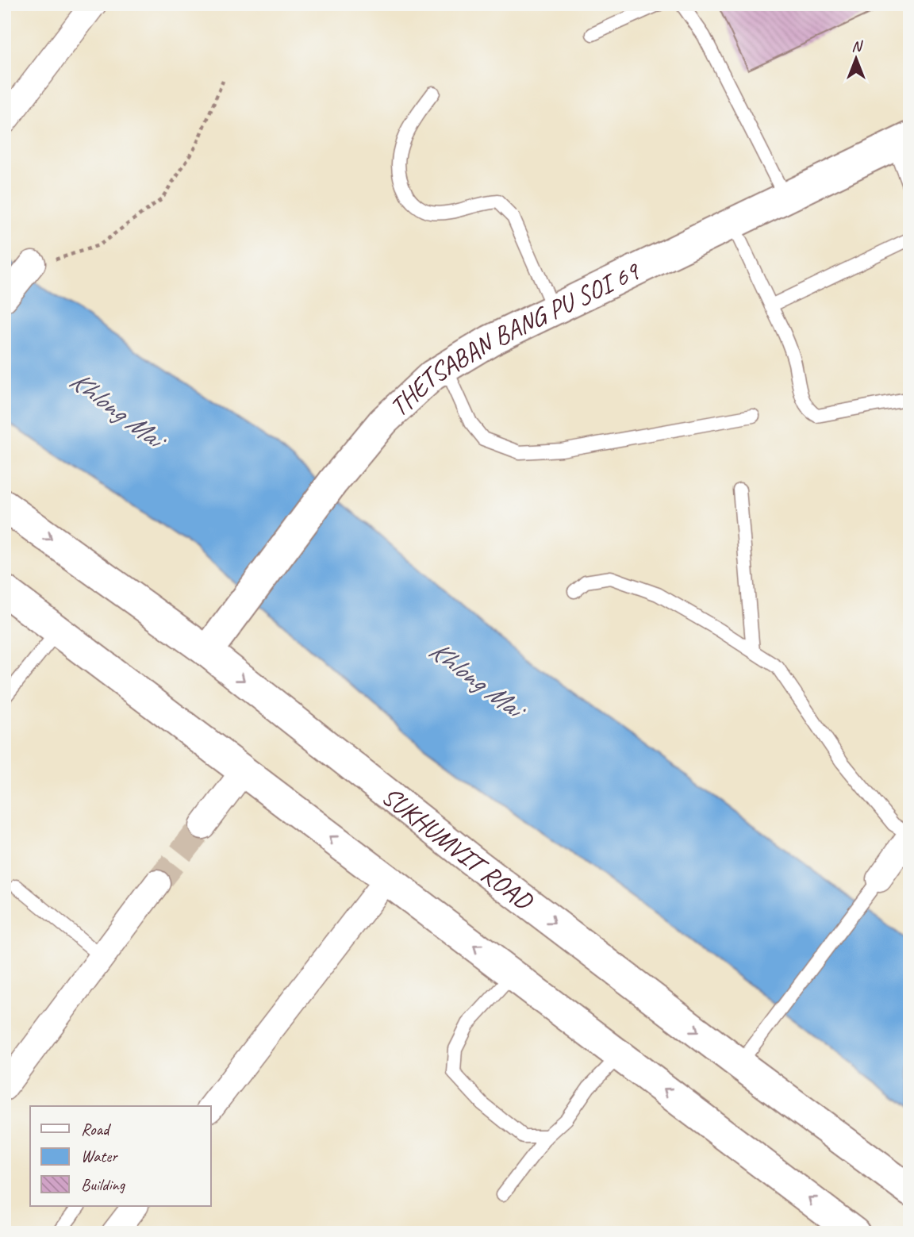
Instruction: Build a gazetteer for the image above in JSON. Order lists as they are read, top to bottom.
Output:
{
  "streets": {
    "main road": ["THETSABAN BANG PU SOI 69", "SUKHUMVIT ROAD"]
  },
  "crossings": [
    ["THETSABAN BANG PU SOI 69", "SUKHUMVIT ROAD"]
  ],
  "water": ["Khlong Mai"],
  "legend": ["Road", "Water", "Building"],
  "north": "top"
}
